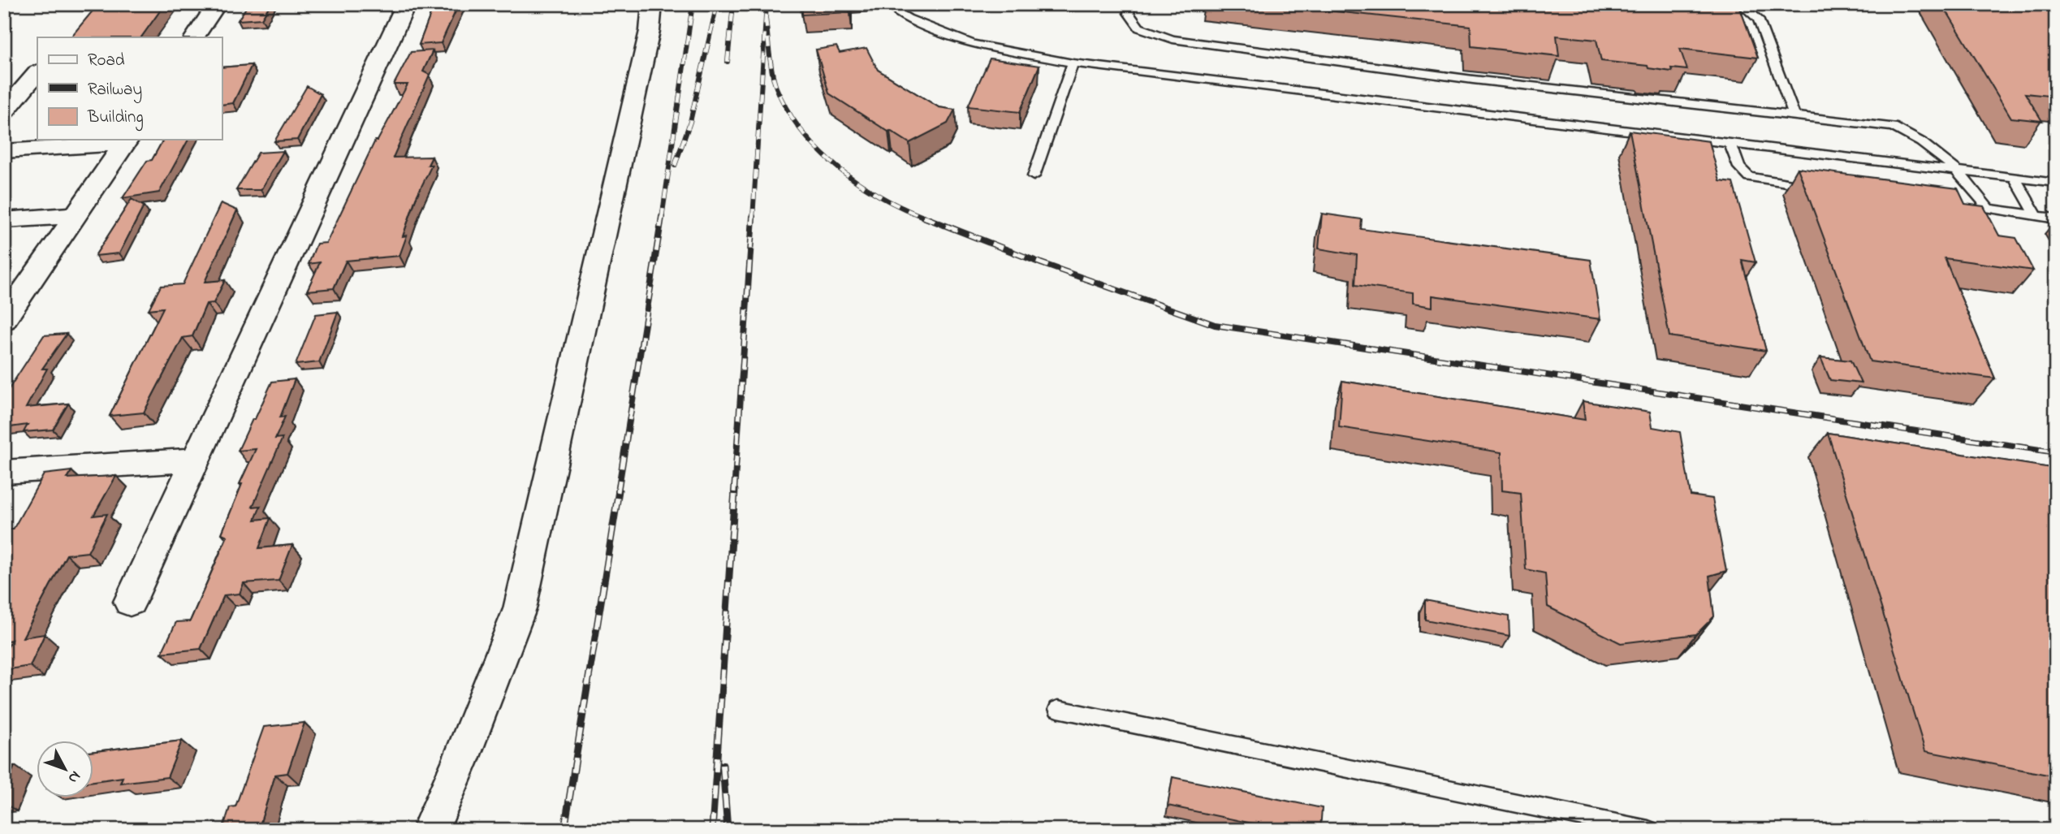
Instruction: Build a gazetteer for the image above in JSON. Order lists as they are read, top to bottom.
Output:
{
  "legend": ["Road", "Railway", "Building"],
  "north": "bottom right"
}
